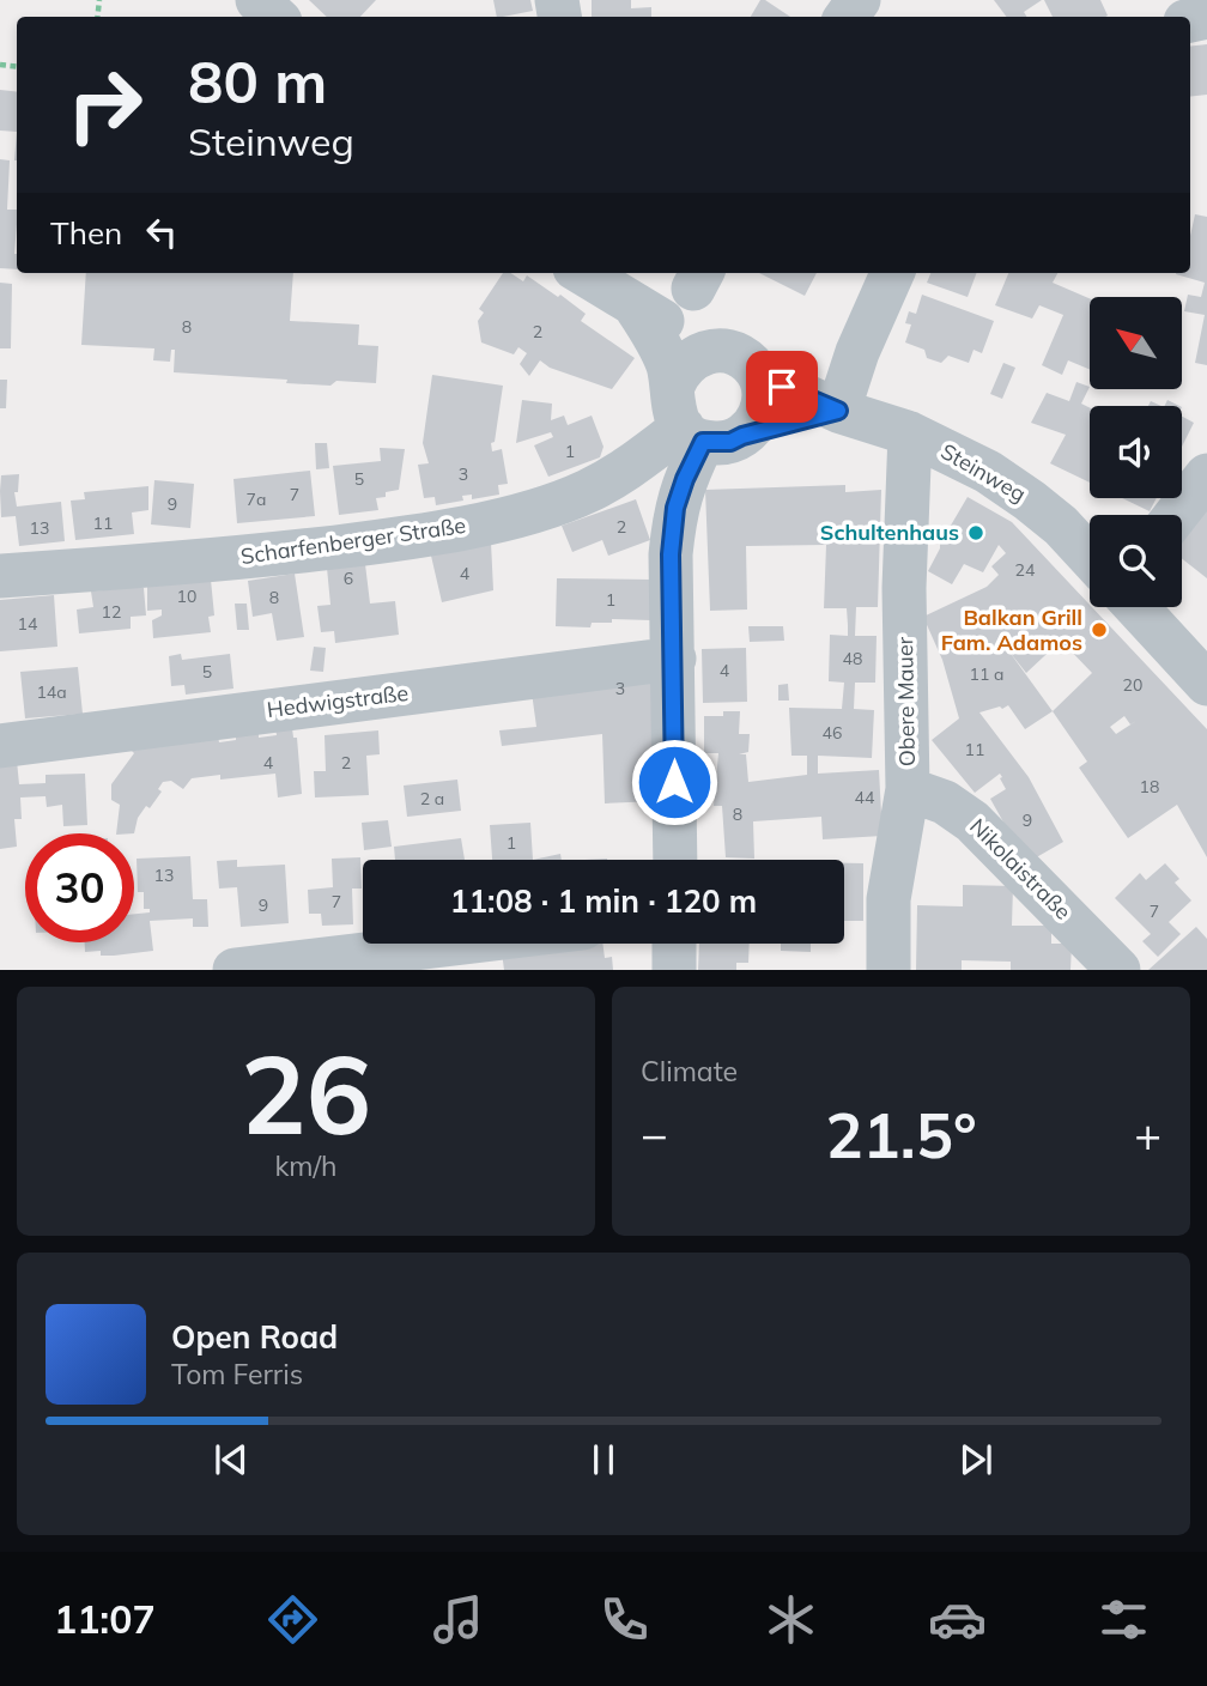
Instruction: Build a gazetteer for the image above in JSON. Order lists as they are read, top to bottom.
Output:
{
  "streets": {
    "street": [
      "Steinweg",
      "Scharfenberger Straße",
      "Hedwigstraße",
      "Obere Mauer",
      "Nikolaistraße"
    ]
  },
  "crossings": [
    ["Steinweg", "Scharfenberger Straße"],
    ["Steinweg", "Obere Mauer"],
    ["Obere Mauer", "Nikolaistraße"]
  ],
  "places": ["Schultenhaus", "Balkan Grill Fam. Adamos"],
  "house_numbers": [
    "8",
    "2",
    "1",
    "3",
    "5",
    "7",
    "7a",
    "9",
    "11",
    "2",
    "13",
    "24",
    "4",
    "6",
    "10",
    "8",
    "1",
    "12",
    "14",
    "48",
    "4",
    "5",
    "11 a",
    "20",
    "3",
    "14a",
    "46",
    "11",
    "4",
    "2",
    "18",
    "44",
    "2 a",
    "8",
    "9",
    "1",
    "13",
    "7",
    "9",
    "7"
  ],
  "north": "top left",
  "page": {
    "turn": ["80 m", "Steinweg"],
    "then": "Then",
    "limit": "30",
    "trip": "11:08 · 1 min · 120 m",
    "tile": [
      ["26", "km/h"],
      "Climate"
    ],
    "heat": ["−", "21.5°", "+"],
    "song": ["Open Road", "Tom Ferris"],
    "tabs": "11:07"
  }
}
